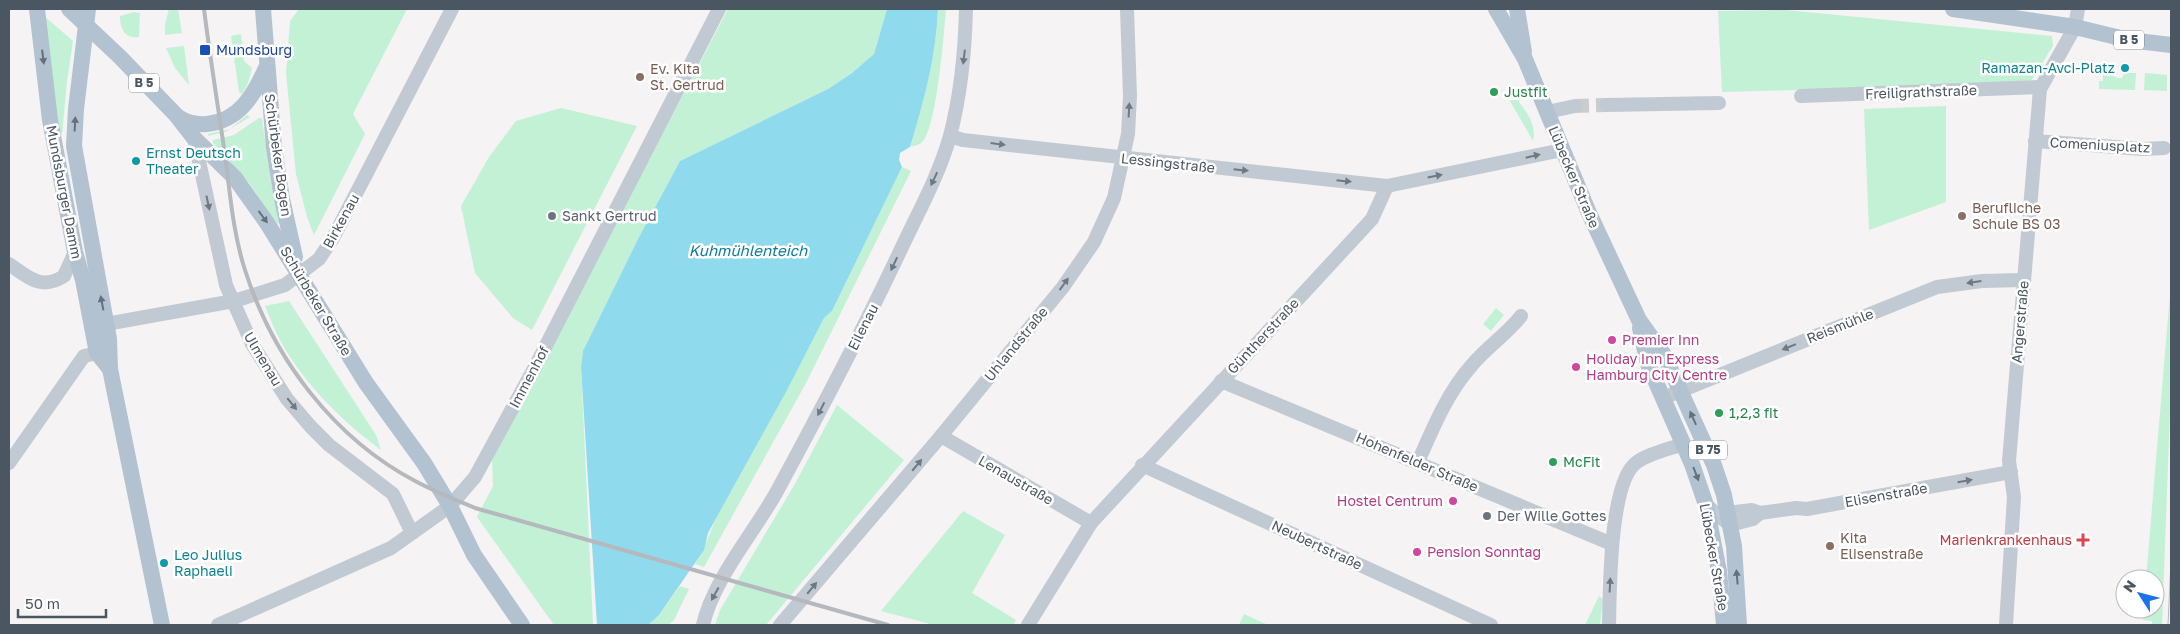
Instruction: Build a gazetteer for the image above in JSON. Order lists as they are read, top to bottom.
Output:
{
  "streets": {
    "main road": [
      "B 5",
      "Schürbeker Bogen",
      "Lübecker Straße",
      "Mundsburger Damm",
      "Schürbeker Straße",
      "B 75"
    ],
    "street": [
      "Freiligrathstraße",
      "Comeniusplatz",
      "Lessingstraße",
      "Birkenau",
      "Angerstraße",
      "Reismühle",
      "Eilenau",
      "Güntherstraße",
      "Uhlandstraße",
      "Ulmenau",
      "Immenhof",
      "Hohenfelder Straße",
      "Lenaustraße",
      "Elisenstraße",
      "Neubertstraße"
    ]
  },
  "crossings": [
    ["B 5", "Angerstraße"],
    ["Freiligrathstraße", "Angerstraße"],
    ["Comeniusplatz", "Angerstraße"],
    ["Schürbeker Bogen", "Birkenau"],
    ["Schürbeker Bogen", "Schürbeker Straße"],
    ["Lessingstraße", "Eilenau"],
    ["Lessingstraße", "Güntherstraße"],
    ["Lessingstraße", "Uhlandstraße"],
    ["Lübecker Straße", "Reismühle"],
    ["Lübecker Straße", "Elisenstraße"],
    ["Mundsburger Damm", "Birkenau"],
    ["Mundsburger Damm", "Schürbeker Straße"],
    ["Birkenau", "Schürbeker Straße"],
    ["Birkenau", "Ulmenau"],
    ["Schürbeker Straße", "Ulmenau"],
    ["Schürbeker Straße", "Immenhof"],
    ["Angerstraße", "Reismühle"],
    ["Angerstraße", "Elisenstraße"],
    ["Güntherstraße", "Hohenfelder Straße"],
    ["Güntherstraße", "Lenaustraße"],
    ["Güntherstraße", "Neubertstraße"],
    ["Uhlandstraße", "Lenaustraße"],
    ["Ulmenau", "Immenhof"]
  ],
  "one_way": [
    "Lessingstraße",
    "Reismühle",
    "Eilenau",
    "Uhlandstraße",
    "Ulmenau",
    "Elisenstraße"
  ],
  "water": ["Kuhmühlenteich"],
  "places": {
    "transit": ["Mundsburg"],
    "other": [
      "Ramazan-Avci-Platz",
      "Ev. Kita St. Gertrud",
      "Justfit",
      "Ernst Deutsch Theater",
      "Sankt Gertrud",
      "Berufliche Schule BS 03",
      "Premier Inn",
      "Holiday Inn Express Hamburg City Centre",
      "1,2,3 fit",
      "McFit",
      "Hostel Centrum",
      "Der Wille Gottes",
      "Kita Elisenstraße",
      "Pension Sonntag",
      "Leo Julius Raphaeli"
    ],
    "health": ["Marienkrankenhaus"]
  },
  "scale_bar": "50 m",
  "north": "top left"
}
